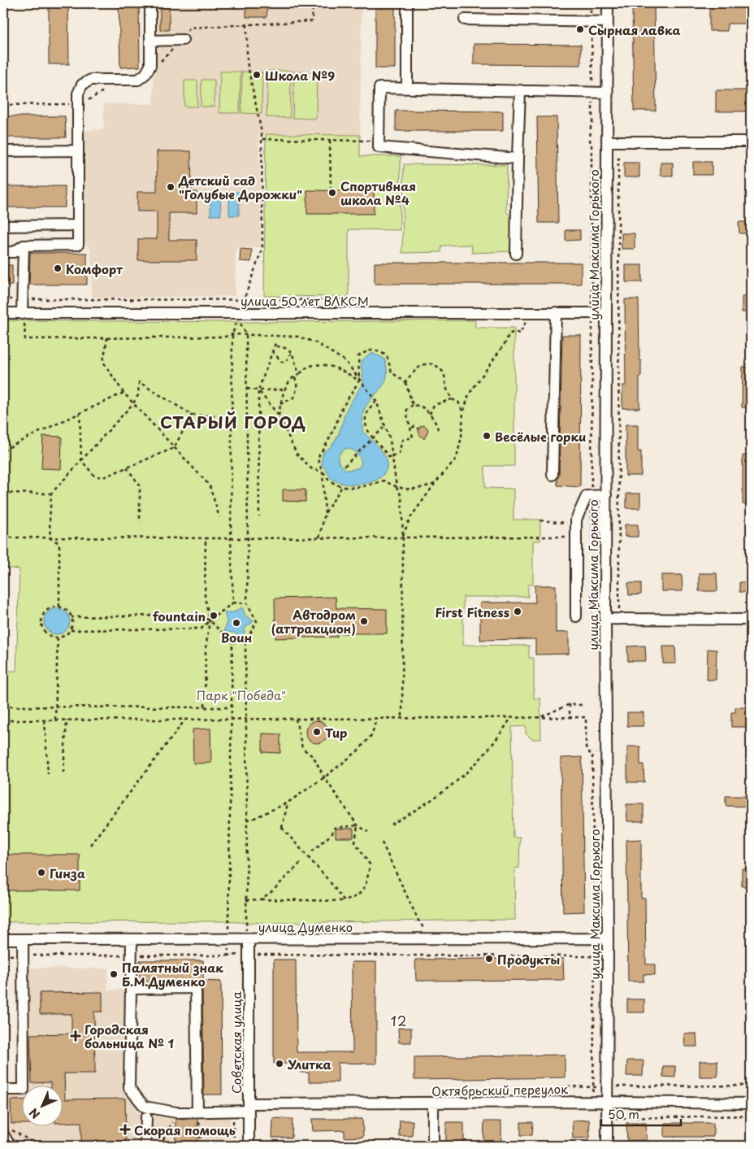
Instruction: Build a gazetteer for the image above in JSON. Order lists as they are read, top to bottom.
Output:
{
  "streets": {
    "street": [
      "улица Максима Горького",
      "улица 50 лет ВЛКСМ",
      "улица Думенко",
      "Советская улица",
      "Октябрьский переулок"
    ]
  },
  "crossings": [
    ["улица Максима Горького", "улица 50 лет ВЛКСМ"],
    ["улица Максима Горького", "улица Думенко"],
    ["улица Максима Горького", "Октябрьский переулок"],
    ["улица Думенко", "Советская улица"],
    ["улица Думенко", "Октябрьский переулок"],
    ["Советская улица", "Октябрьский переулок"]
  ],
  "districts": ["СТАРЫЙ ГОРОД", "12"],
  "parks": ["Парк \"Победа\""],
  "places": {
    "other": [
      "Сырная лавка",
      "Школа №9",
      "Детский сад \"Голубые Дорожки\"",
      "Спортивная школа №4",
      "Комфорт",
      "Весёлые горки",
      "First Fitness",
      "fountain",
      "Автодром (аттракцион)",
      "Воин",
      "Тир",
      "Гинза",
      "Продукты",
      "Памятный знак Б.М.Думенко",
      "Улитка"
    ],
    "health": ["Городская больница № 1", "Скорая помощь"]
  },
  "scale_bar": "50 m",
  "north": "bottom left"
}
